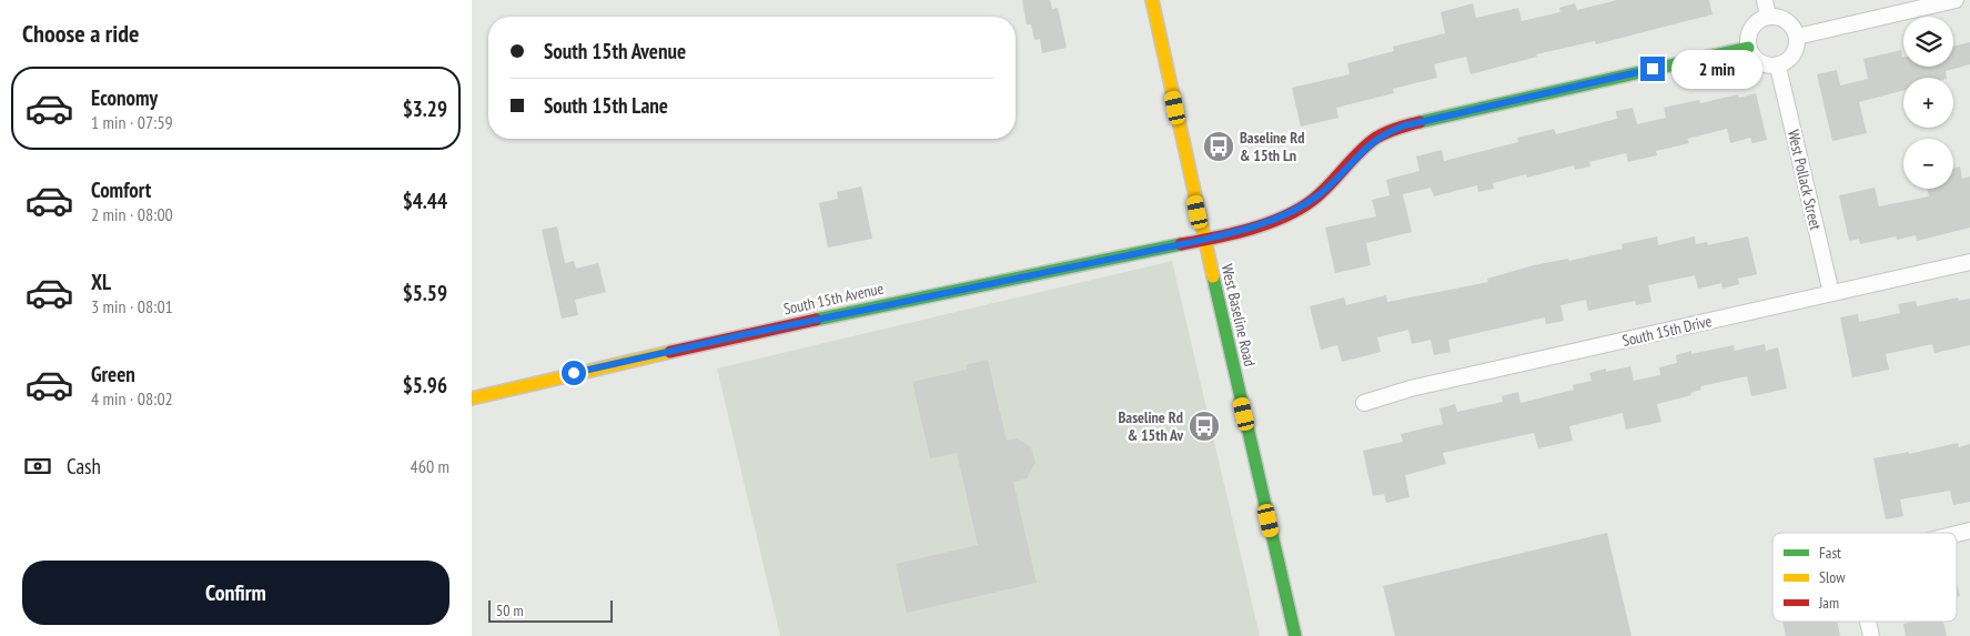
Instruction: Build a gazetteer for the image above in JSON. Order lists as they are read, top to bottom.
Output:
{
  "streets": {
    "street": [
      "West Pollack Street",
      "South 15th Avenue",
      "West Baseline Road",
      "South 15th Drive"
    ]
  },
  "crossings": [
    ["West Pollack Street", "South 15th Avenue"],
    ["West Pollack Street", "South 15th Drive"],
    ["South 15th Avenue", "West Baseline Road"]
  ],
  "places": {
    "bus stop": ["Baseline Rd & 15th Ln", "Baseline Rd & 15th Av"]
  },
  "legend": ["Fast", "Slow", "Jam"],
  "scale_bar": "50 m",
  "page": {
    "heading": "Choose a ride",
    "map_buttons": ["+", "−"],
    "banner": ["South 15th Avenue", "South 15th Lane"],
    "bubble": "2 min",
    "list": [
      {
        "name": "Economy",
        "note": "1 min · 07:59",
        "value": "$3.29"
      },
      {
        "name": "Comfort",
        "note": "2 min · 08:00",
        "value": "$4.44"
      },
      {
        "name": "XL",
        "note": "3 min · 08:01",
        "value": "$5.59"
      },
      {
        "name": "Green",
        "note": "4 min · 08:02",
        "value": "$5.96"
      }
    ],
    "pay": ["Cash", "460 m"],
    "buttons": "Confirm",
    "scale": "50 m"
  }
}
